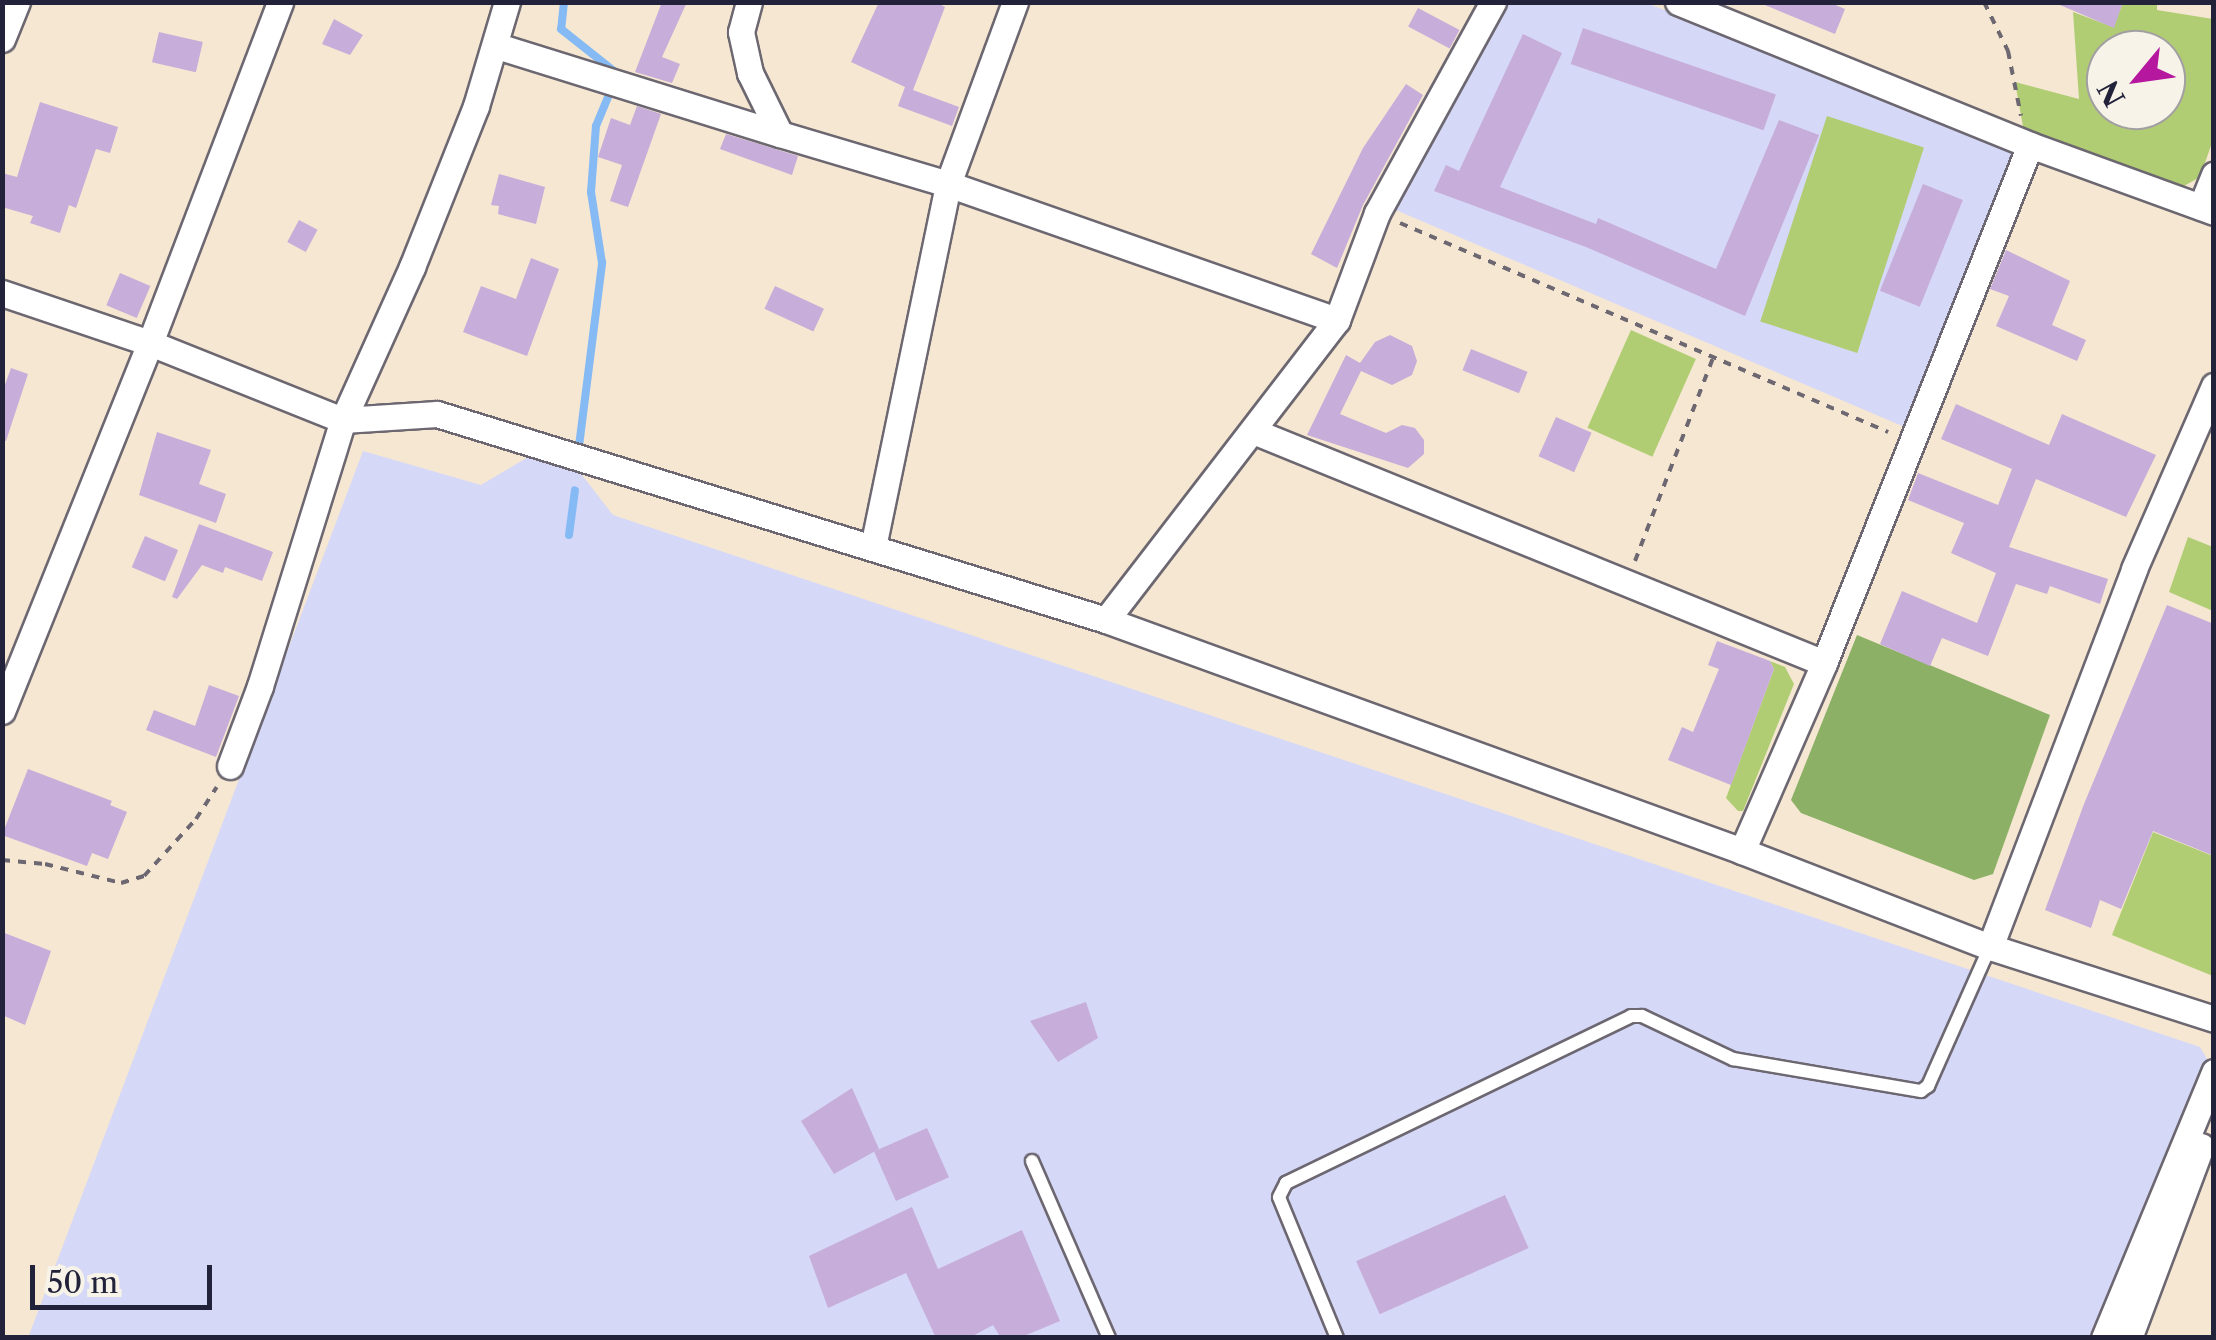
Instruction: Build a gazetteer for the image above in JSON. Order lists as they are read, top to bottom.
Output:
{
  "scale_bar": "50 m",
  "north": "bottom left"
}
